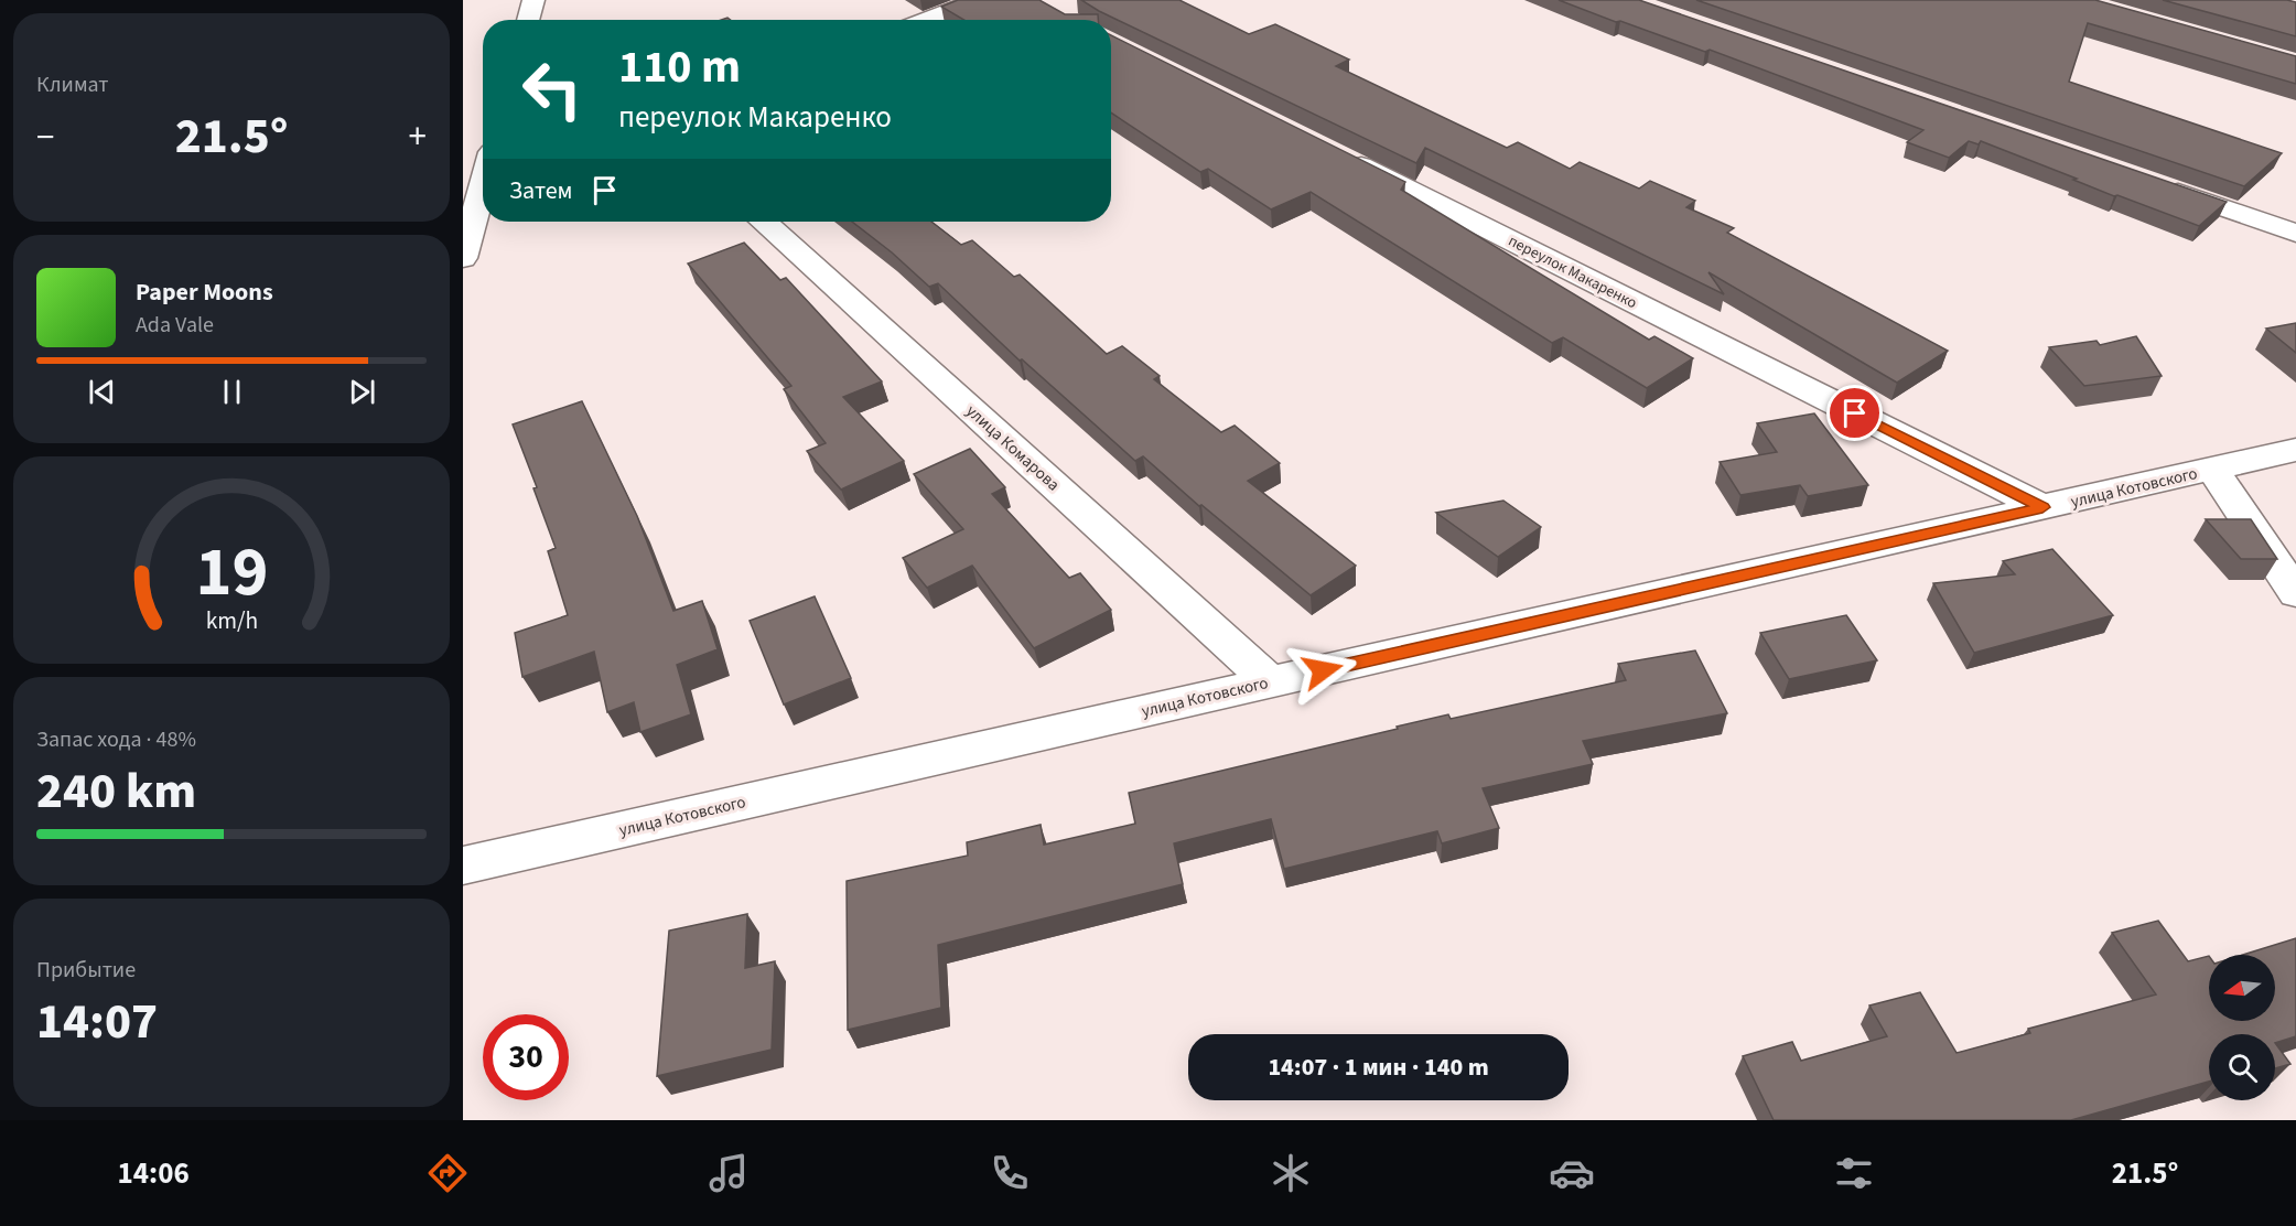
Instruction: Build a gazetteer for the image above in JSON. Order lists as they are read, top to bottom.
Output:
{
  "streets": {
    "street": ["переулок Макаренко", "улица Комарова", "улица Котовского"]
  },
  "crossings": [
    ["переулок Макаренко", "улица Котовского"],
    ["улица Комарова", "улица Котовского"]
  ],
  "north": "left",
  "page": {
    "tile": [
      "Климат",
      ["Запас хода · 48%", "240 km"],
      ["Прибытие", "14:07"]
    ],
    "turn": ["110 m", "переулок Макаренко"],
    "heat": ["−", "21.5°", "+"],
    "then": "Затем",
    "song": ["Paper Moons", "Ada Vale"],
    "limit": "30",
    "trip": "14:07 · 1 мин · 140 m",
    "tabs": ["14:06", "21.5°"],
    "gauge": ["19", "km/h"]
  }
}
